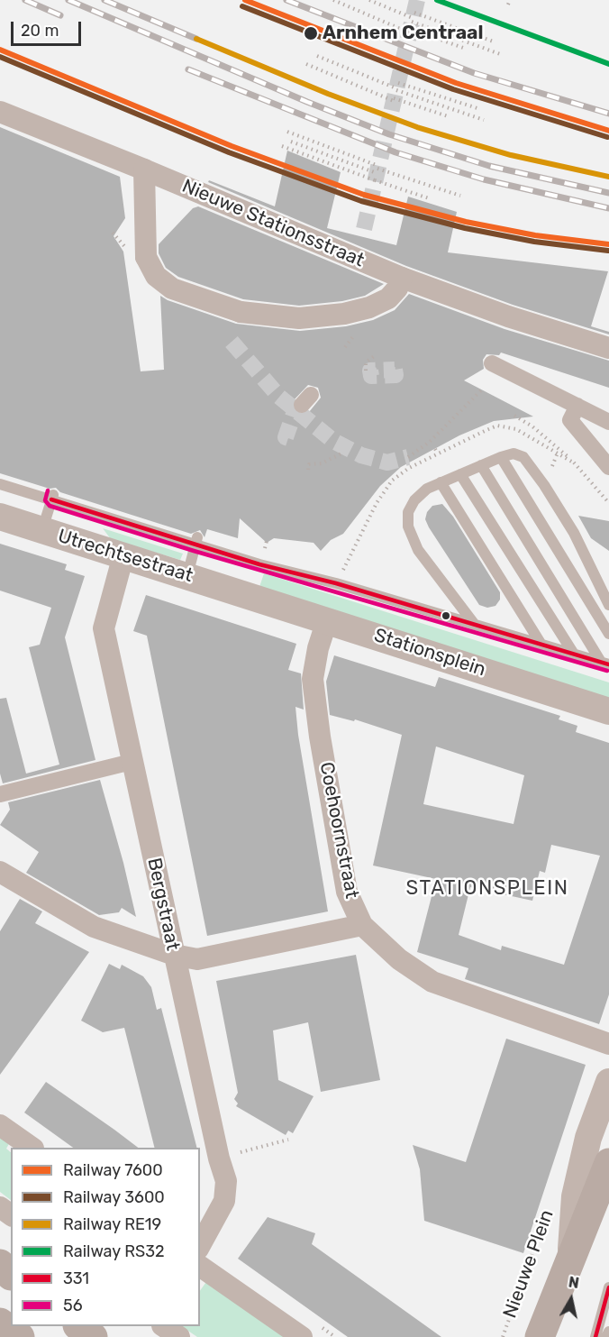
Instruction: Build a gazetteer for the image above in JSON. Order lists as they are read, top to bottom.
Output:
{
  "streets": {
    "main road": ["Nieuwe Plein"],
    "street": [
      "Nieuwe Stationsstraat",
      "Utrechtsestraat",
      "Stationsplein",
      "Coehoornstraat",
      "Bergstraat"
    ]
  },
  "crossings": [
    ["Utrechtsestraat", "Stationsplein"],
    ["Utrechtsestraat", "Bergstraat"],
    ["Stationsplein", "Coehoornstraat"]
  ],
  "districts": ["STATIONSPLEIN"],
  "places": ["Arnhem Centraal"],
  "lines": [
    "rail line 7600",
    "rail line RS32",
    "rail line 3600",
    "rail line RE19",
    "transit line 56",
    "transit line 331"
  ],
  "legend": [
    "Railway 7600",
    "Railway 3600",
    "Railway RE19",
    "Railway RS32",
    "331",
    "56"
  ],
  "scale_bar": "20 m",
  "north": "top"
}
